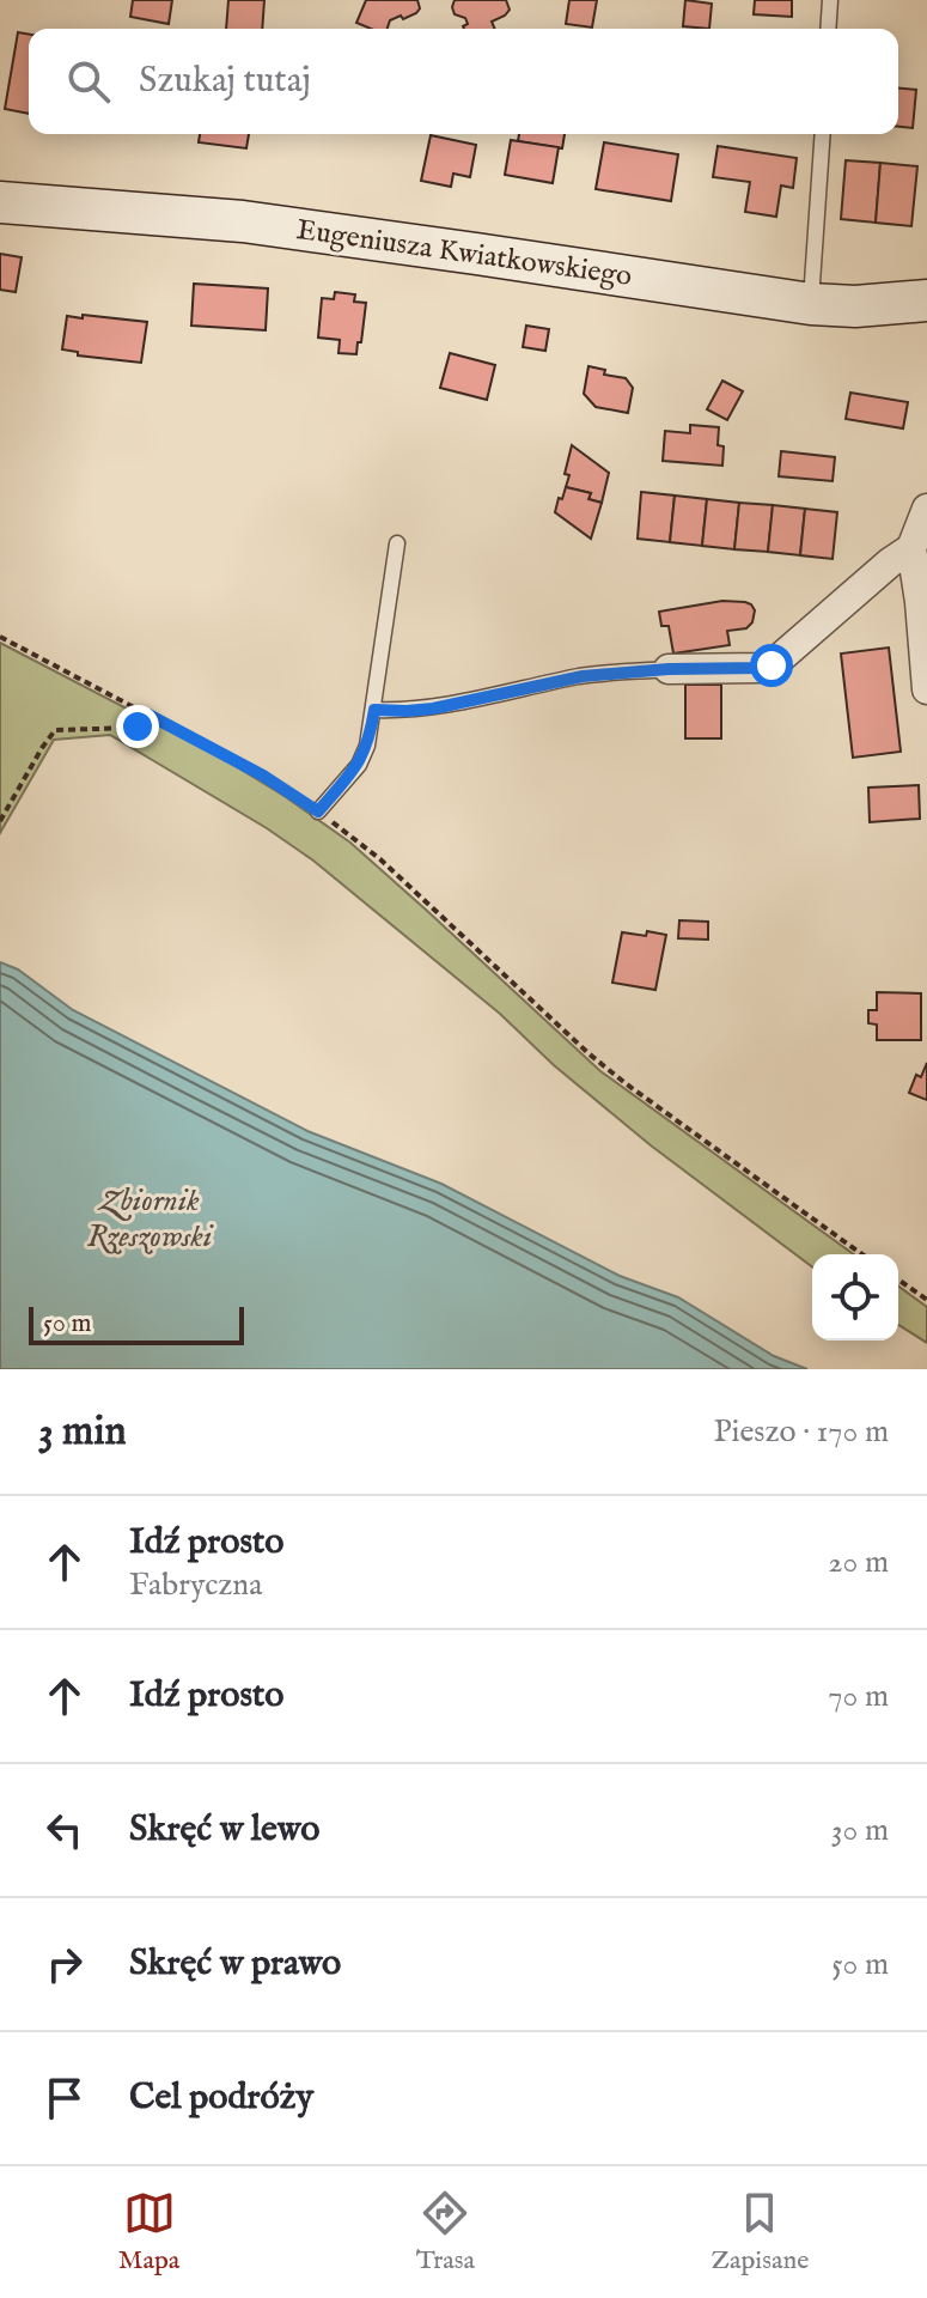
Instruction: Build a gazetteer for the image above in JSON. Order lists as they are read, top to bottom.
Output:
{
  "streets": {
    "street": ["Eugeniusza Kwiatkowskiego"]
  },
  "water": ["Zbiornik Rzeszowski"],
  "scale_bar": "50 m",
  "page": {
    "search": "Szukaj tutaj",
    "scale": "50 m",
    "heading": ["3 min", "Pieszo · 170 m"],
    "list": [
      ["Idź prosto", "Fabryczna", "20 m"],
      ["Idź prosto", "70 m"],
      ["Skręć w lewo", "30 m"],
      ["Skręć w prawo", "50 m"],
      "Cel podróży"
    ],
    "nav": ["Mapa", "Trasa", "Zapisane"]
  }
}
